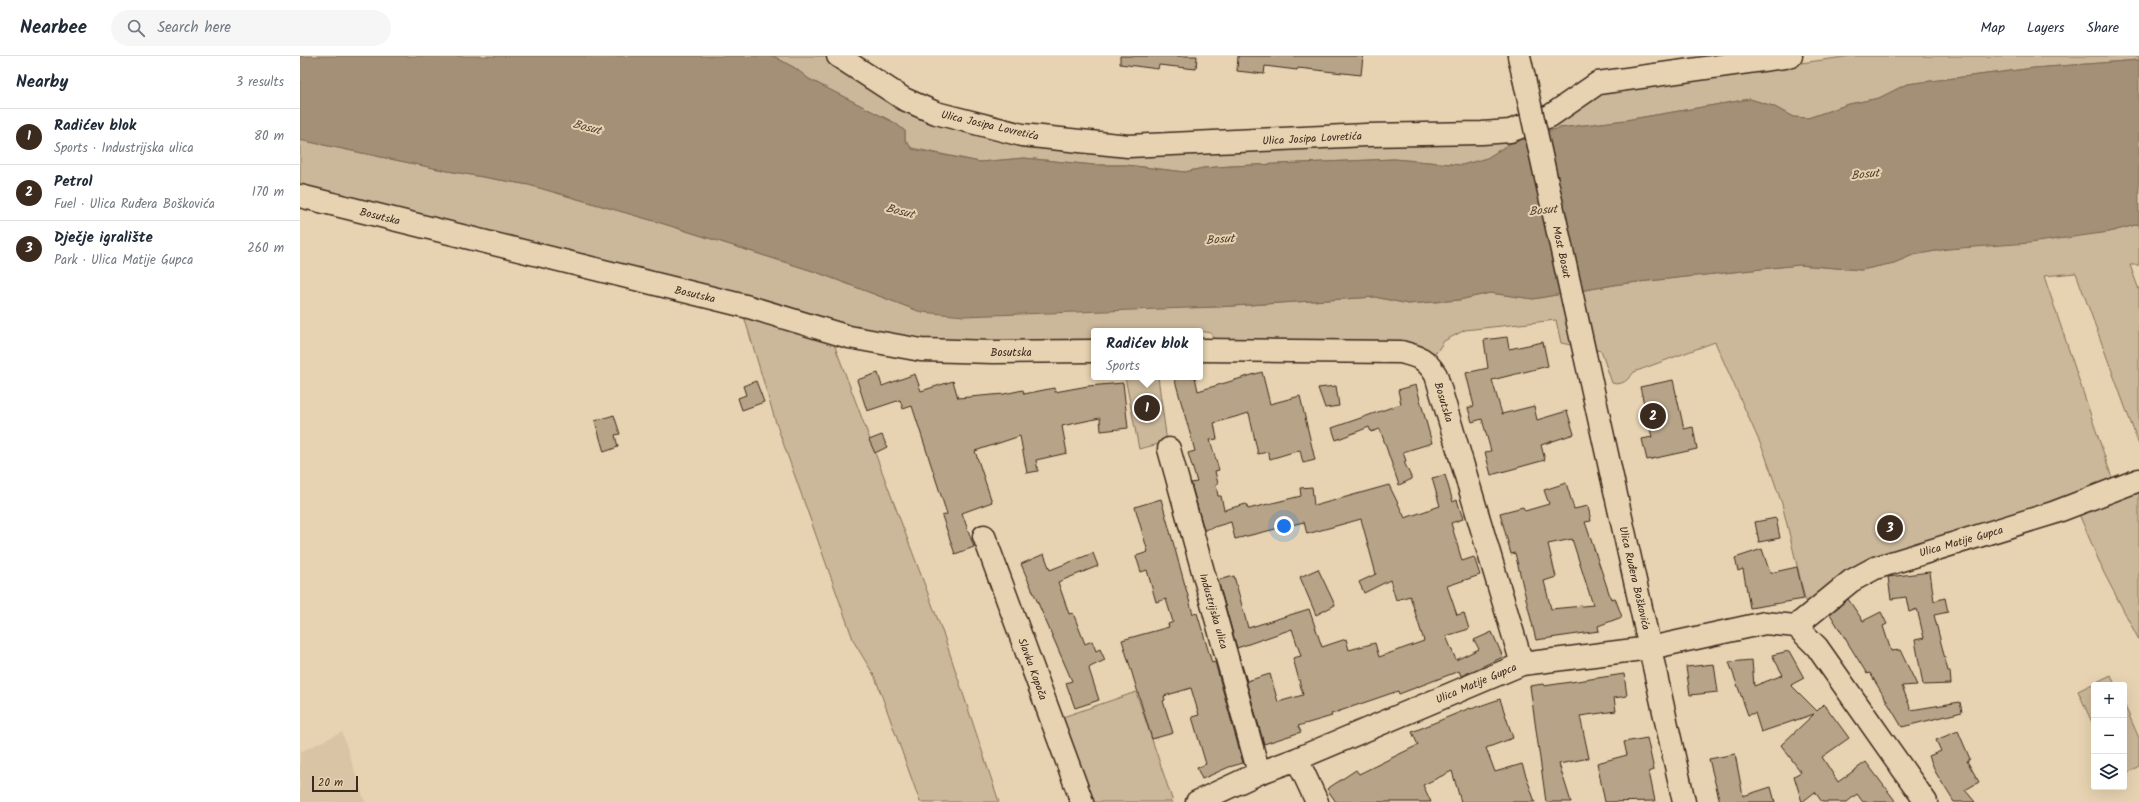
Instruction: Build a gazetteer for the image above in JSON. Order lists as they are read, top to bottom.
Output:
{
  "streets": {
    "street": [
      "Ulica Josipa Lovretića",
      "Bosutska",
      "Most Bosut",
      "Ulica Matije Gupca",
      "Ulica Ruđera Boškovića",
      "Industrijska ulica",
      "Slavka Kopača"
    ]
  },
  "crossings": [
    ["Bosutska", "Ulica Matije Gupca"],
    ["Most Bosut", "Ulica Ruđera Boškovića"],
    ["Ulica Matije Gupca", "Ulica Ruđera Boškovića"],
    ["Ulica Matije Gupca", "Industrijska ulica"]
  ],
  "water": ["Bosut"],
  "scale_bar": "20 m",
  "page": {
    "header": "Nearbee",
    "search": "Search here",
    "nav": ["Map", "Layers", "Share"],
    "heading": ["Nearby", "3 results"],
    "list": [
      {
        "mark": "1",
        "name": "Radićev blok",
        "note": "Sports · Industrijska ulica",
        "value": "80 m"
      },
      {
        "mark": "2",
        "name": "Petrol",
        "note": "Fuel · Ulica Ruđera Boškovića",
        "value": "170 m"
      },
      {
        "mark": "3",
        "name": "Dječje igralište",
        "note": "Park · Ulica Matije Gupca",
        "value": "260 m"
      }
    ],
    "popup": ["Radićev blok", "Sports"],
    "pins": ["1", "2", "3"],
    "map_buttons": ["+", "−"],
    "scale": "20 m"
  }
}
